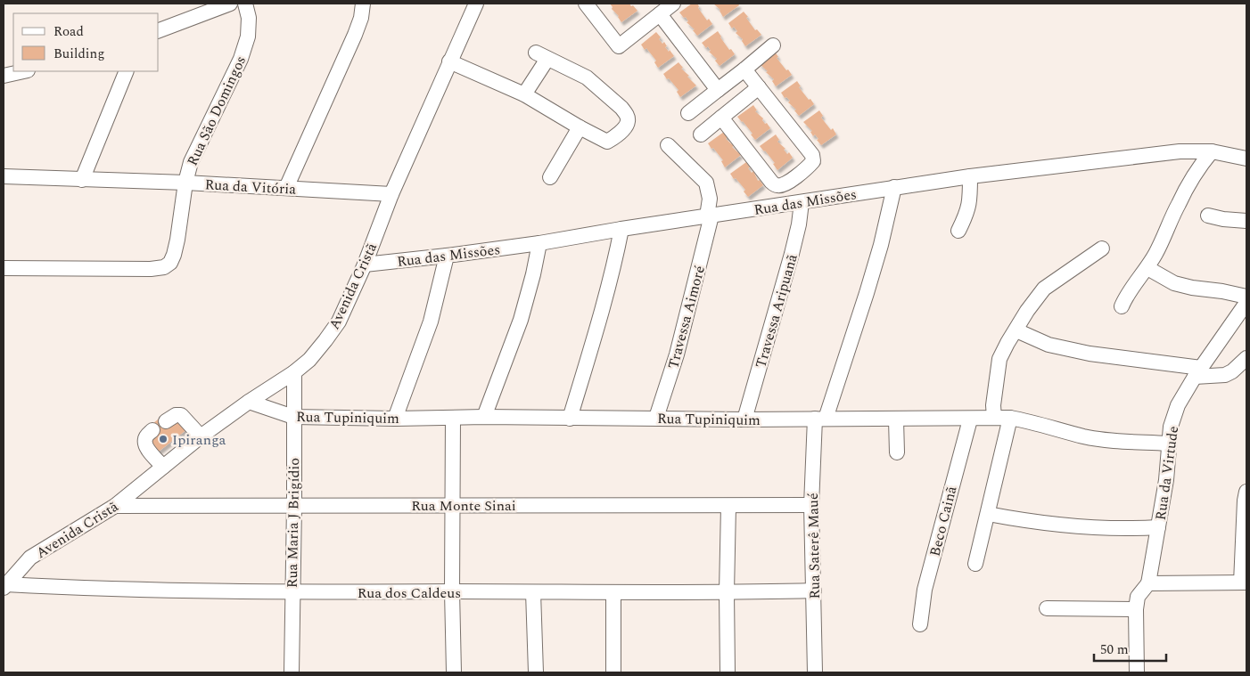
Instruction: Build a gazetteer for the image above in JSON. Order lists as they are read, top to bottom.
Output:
{
  "streets": {
    "street": [
      "Rua São Domingos",
      "Rua da Vitória",
      "Rua das Missões",
      "Avenida Cristã",
      "Travessa Aripuanã",
      "Travessa Aimoré",
      "Rua Tupiniquim",
      "Rua da Virtude",
      "Rua Monte Sinai",
      "Beco Cainã",
      "Rua Maria J Brigídio",
      "Rua Saterê Maué",
      "Rua dos Caldeus"
    ]
  },
  "crossings": [
    ["Rua São Domingos", "Rua da Vitória"],
    ["Rua da Vitória", "Avenida Cristã"],
    ["Rua das Missões", "Avenida Cristã"],
    ["Rua das Missões", "Travessa Aripuanã"],
    ["Rua das Missões", "Travessa Aimoré"],
    ["Rua das Missões", "Rua Saterê Maué"],
    ["Avenida Cristã", "Rua Tupiniquim"],
    ["Avenida Cristã", "Rua Monte Sinai"],
    ["Avenida Cristã", "Rua Maria J Brigídio"],
    ["Avenida Cristã", "Rua dos Caldeus"],
    ["Travessa Aripuanã", "Rua Tupiniquim"],
    ["Travessa Aimoré", "Rua Tupiniquim"],
    ["Rua Tupiniquim", "Rua da Virtude"],
    ["Rua Tupiniquim", "Beco Cainã"],
    ["Rua Tupiniquim", "Rua Maria J Brigídio"],
    ["Rua Tupiniquim", "Rua Saterê Maué"],
    ["Rua Monte Sinai", "Rua Maria J Brigídio"],
    ["Rua Monte Sinai", "Rua Saterê Maué"],
    ["Rua Maria J Brigídio", "Rua dos Caldeus"],
    ["Rua Saterê Maué", "Rua dos Caldeus"]
  ],
  "places": ["Ipiranga"],
  "legend": ["Road", "Building"],
  "scale_bar": "50 m"
}
